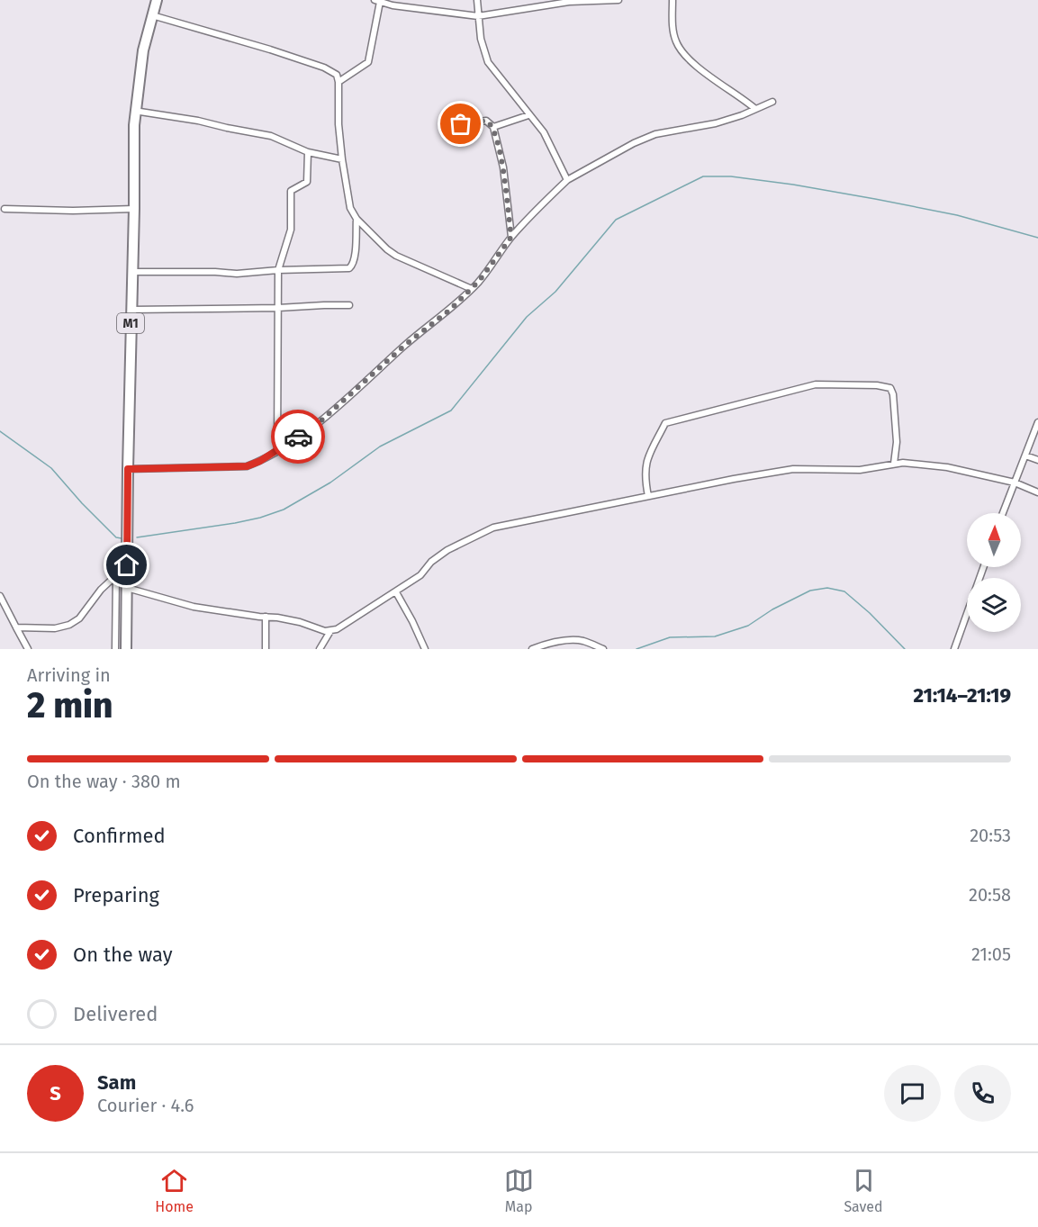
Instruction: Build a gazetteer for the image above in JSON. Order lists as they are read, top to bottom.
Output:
{
  "streets": {
    "highway": ["M1"]
  },
  "north": "top",
  "page": {
    "heading": ["2 min", "Arriving in", "21:14–21:19"],
    "panel": ["Sam", "Courier · 4.6"],
    "bar": "On the way · 380 m",
    "list": [
      ["Confirmed", "20:53"],
      ["Preparing", "20:58"],
      ["On the way", "21:05"],
      "Delivered"
    ],
    "round": "S",
    "tabs": ["Home", "Map", "Saved"]
  }
}
